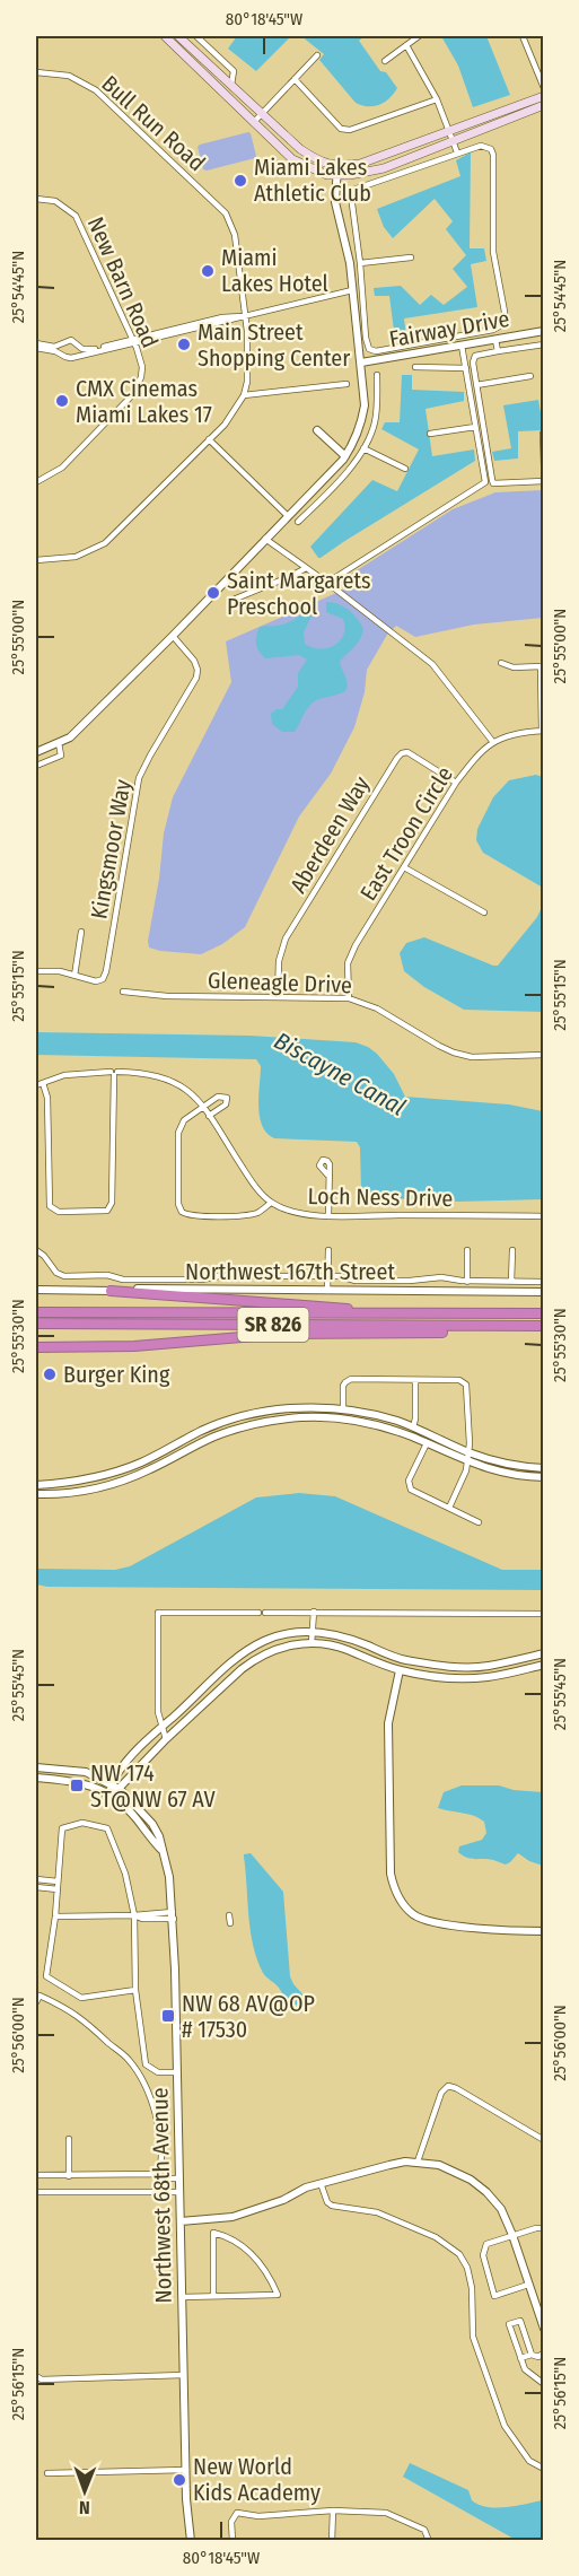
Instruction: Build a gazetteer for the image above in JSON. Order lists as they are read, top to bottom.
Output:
{
  "streets": {
    "highway": ["SR 826"],
    "street": [
      "Bull Run Road",
      "New Barn Road",
      "Fairway Drive",
      "East Troon Circle",
      "Aberdeen Way",
      "Kingsmoor Way",
      "Gleneagle Drive",
      "Loch Ness Drive",
      "Northwest 167th Street",
      "Northwest 68th Avenue"
    ]
  },
  "crossings": [
    ["East Troon Circle", "Aberdeen Way"],
    ["East Troon Circle", "Gleneagle Drive"],
    ["Aberdeen Way", "Gleneagle Drive"]
  ],
  "water": ["Biscayne Canal"],
  "places": {
    "other": [
      "Miami Lakes Athletic Club",
      "Miami Lakes Hotel",
      "Main Street Shopping Center",
      "CMX Cinemas Miami Lakes 17",
      "Saint Margarets Preschool",
      "Burger King",
      "New World Kids Academy"
    ],
    "transit": ["NW 174 ST@NW 67 AV", "NW 68 AV@OP # 17530"]
  },
  "north": "bottom",
  "coordinates": [
    "80°18'45\"W",
    "25°54'45\"N",
    "25°55'00\"N",
    "25°55'15\"N",
    "25°55'30\"N",
    "25°55'45\"N",
    "25°56'00\"N",
    "25°56'15\"N"
  ]
}
